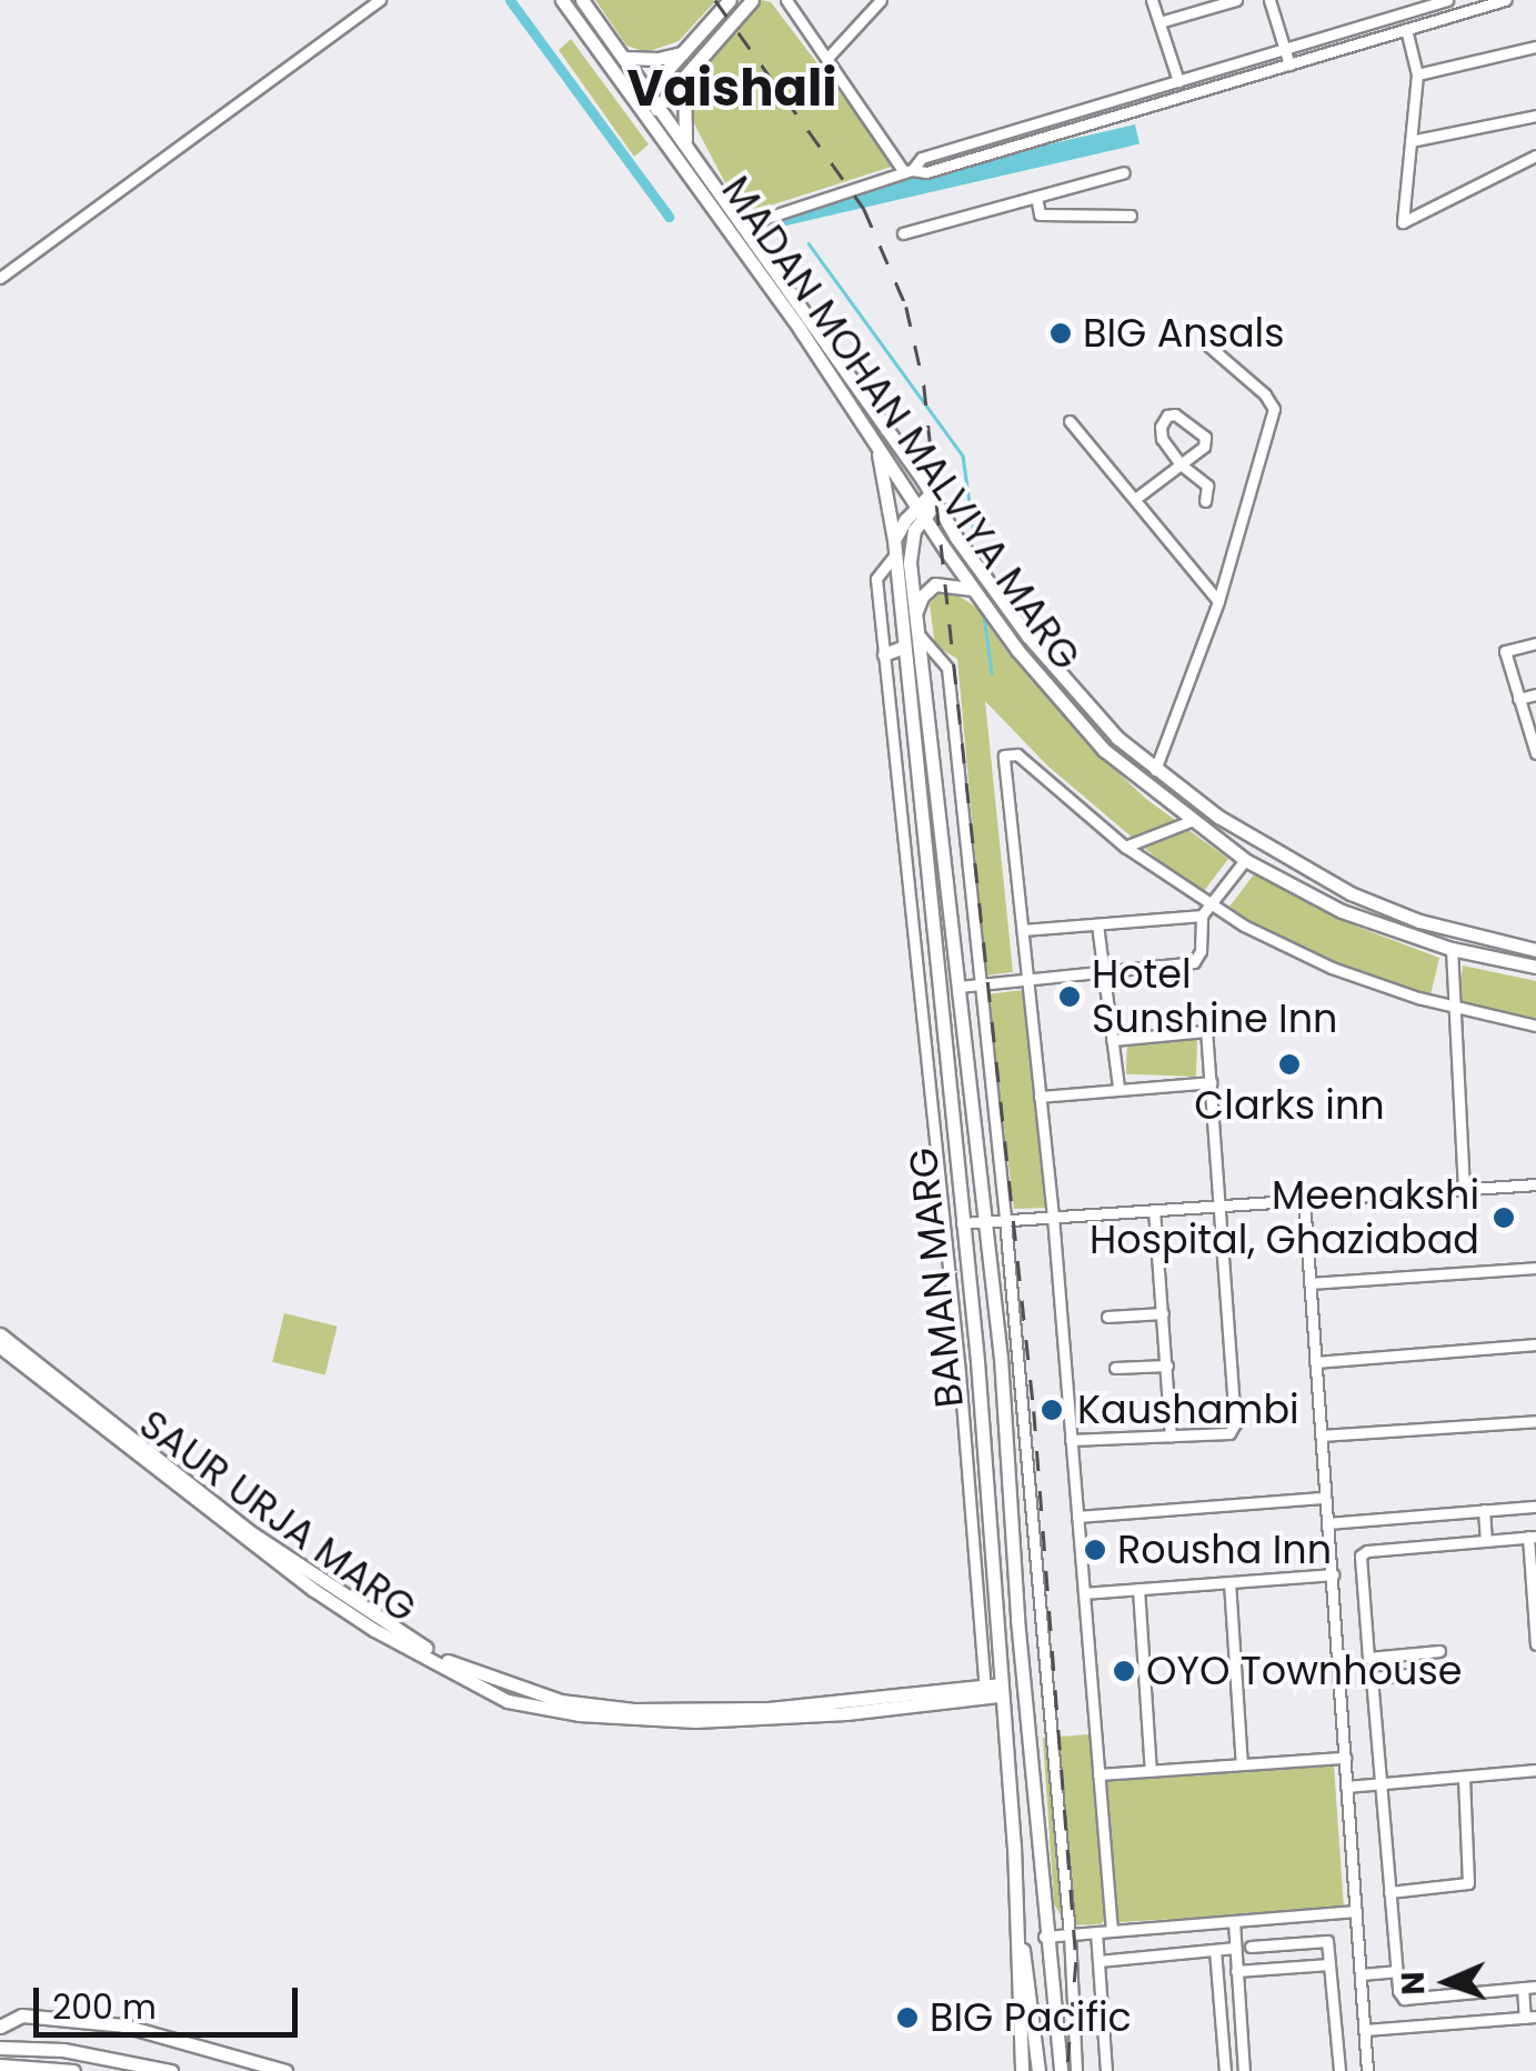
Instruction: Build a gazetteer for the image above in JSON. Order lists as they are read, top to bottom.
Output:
{
  "streets": {
    "main road": ["MADAN MOHAN MALVIYA MARG", "BAMAN MARG", "SAUR URJA MARG"]
  },
  "crossings": [
    ["MADAN MOHAN MALVIYA MARG", "BAMAN MARG"],
    ["BAMAN MARG", "SAUR URJA MARG"]
  ],
  "districts": ["Vaishali"],
  "places": [
    "BIG Ansals",
    "Hotel Sunshine Inn",
    "Clarks inn",
    "Meenakshi Hospital, Ghaziabad",
    "Kaushambi",
    "Rousha Inn",
    "OYO Townhouse",
    "BIG Pacific"
  ],
  "scale_bar": "200 m",
  "north": "left"
}
